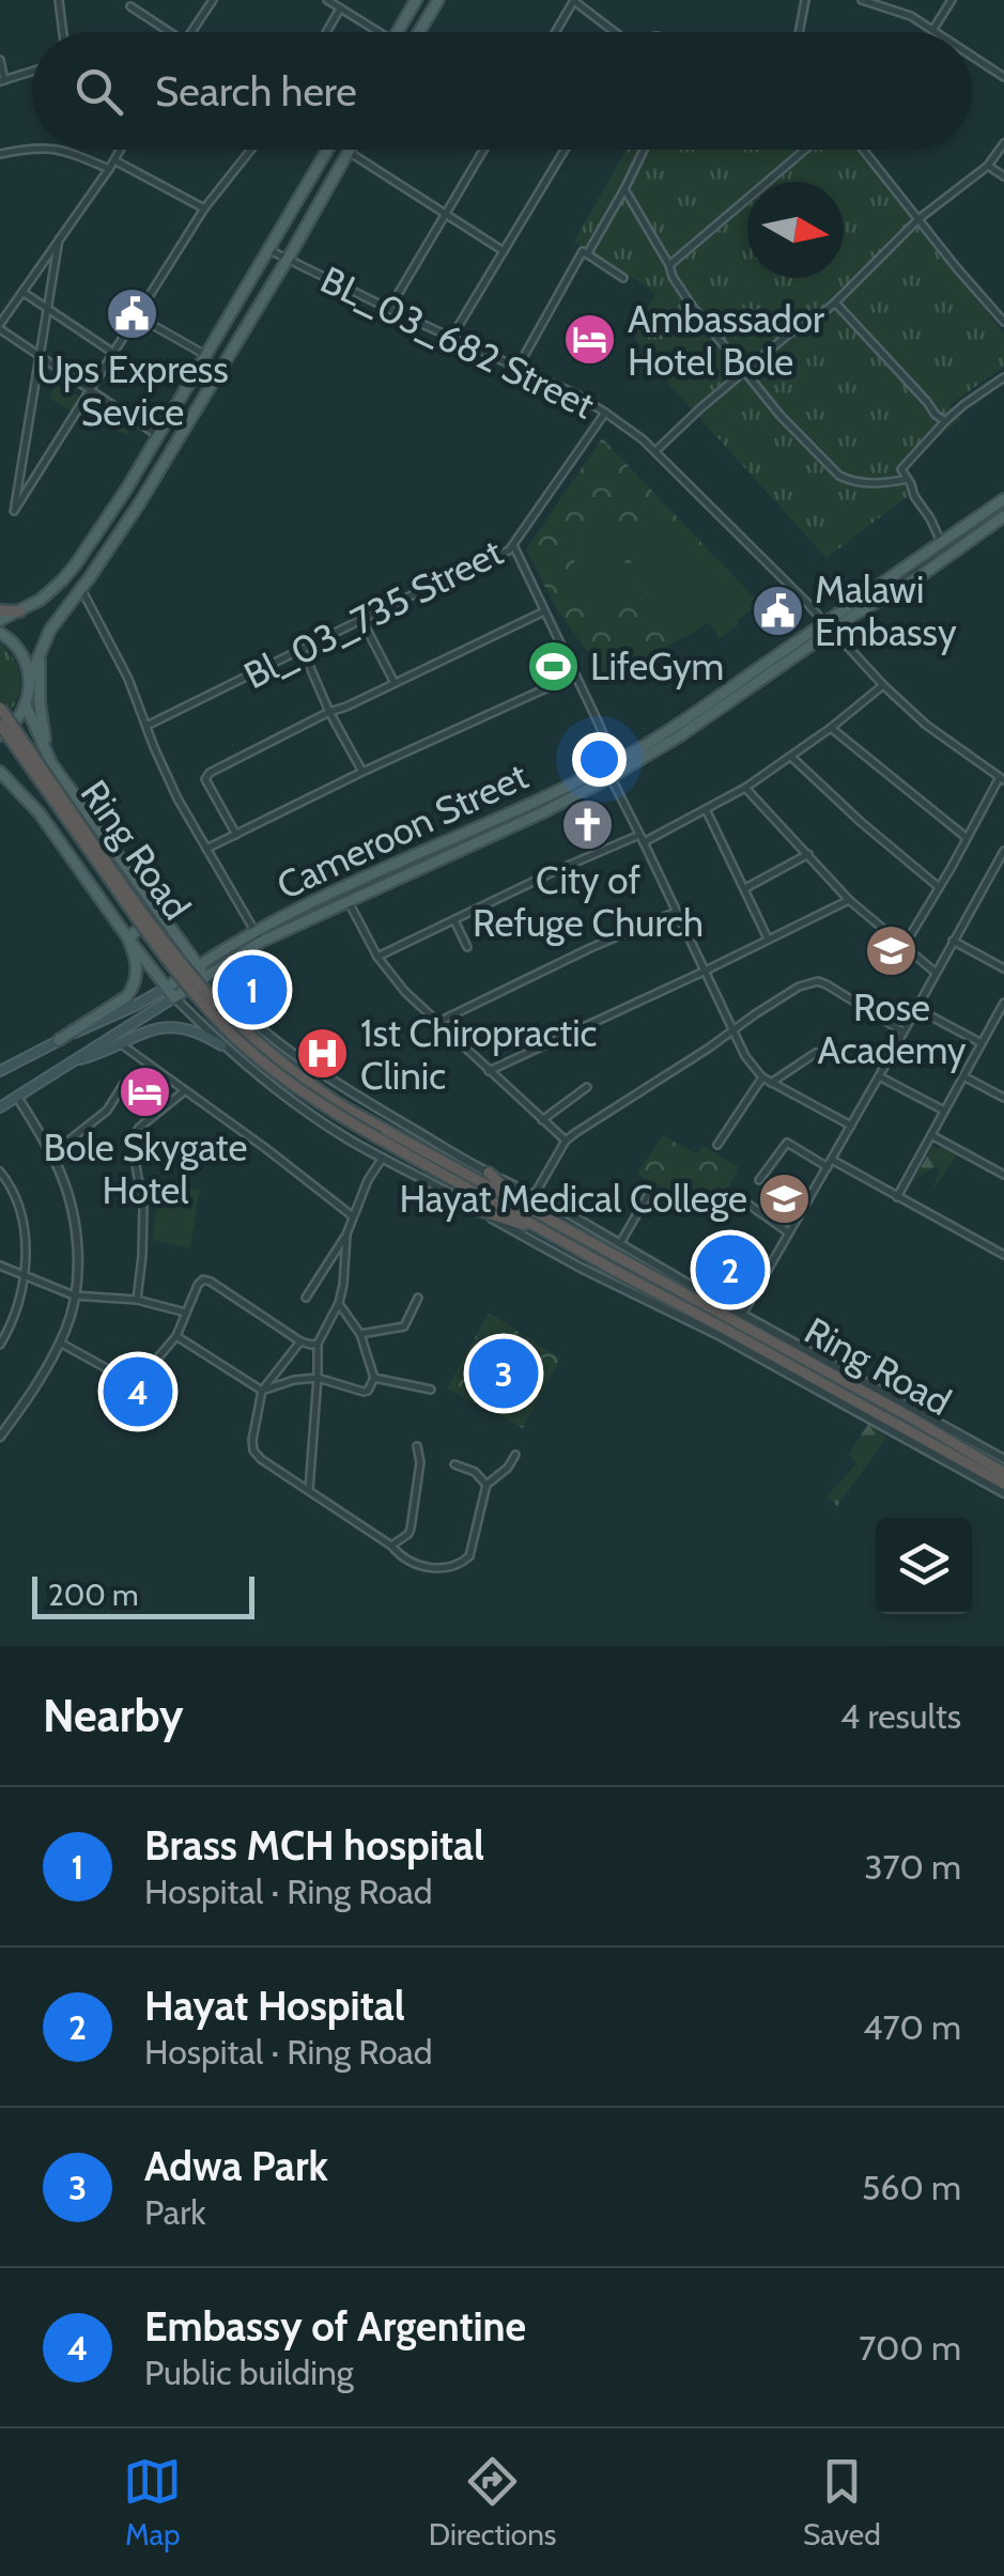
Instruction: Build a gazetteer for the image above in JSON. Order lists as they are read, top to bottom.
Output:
{
  "streets": {
    "highway": ["Ring Road"],
    "main road": ["Cameroon Street"],
    "street": ["BL_03_682 Street", "Bl_03_735 Street"]
  },
  "crossings": [
    ["BL_03_682 Street", "Bl_03_735 Street"],
    ["BL_03_682 Street", "Cameroon Street"],
    ["Cameroon Street", "Ring Road"]
  ],
  "places": {
    "public building": ["Ups Express Sevice", "Malawi Embassy"],
    "hotel": ["Ambassador Hotel Bole", "Bole Skygate Hotel"],
    "sports": ["LifeGym"],
    "church": ["City of Refuge Church"],
    "school or university": ["Rose Academy", "Hayat Medical College"],
    "hospital": ["1st Chiropractic Clinic"]
  },
  "scale_bar": "200 m",
  "north": "right",
  "page": {
    "search": "Search here",
    "pins": [
      "1",
      "2",
      "3",
      "4"
    ],
    "scale": "200 m",
    "heading": ["Nearby", "4 results"],
    "list": [
      {
        "mark": "1",
        "name": "Brass MCH hospital",
        "note": "Hospital · Ring Road",
        "value": "370 m"
      },
      {
        "mark": "2",
        "name": "Hayat Hospital",
        "note": "Hospital · Ring Road",
        "value": "470 m"
      },
      {
        "mark": "3",
        "name": "Adwa Park",
        "note": "Park",
        "value": "560 m"
      },
      {
        "mark": "4",
        "name": "Embassy of Argentine",
        "note": "Public building",
        "value": "700 m"
      }
    ],
    "nav": ["Map", "Directions", "Saved"]
  }
}
